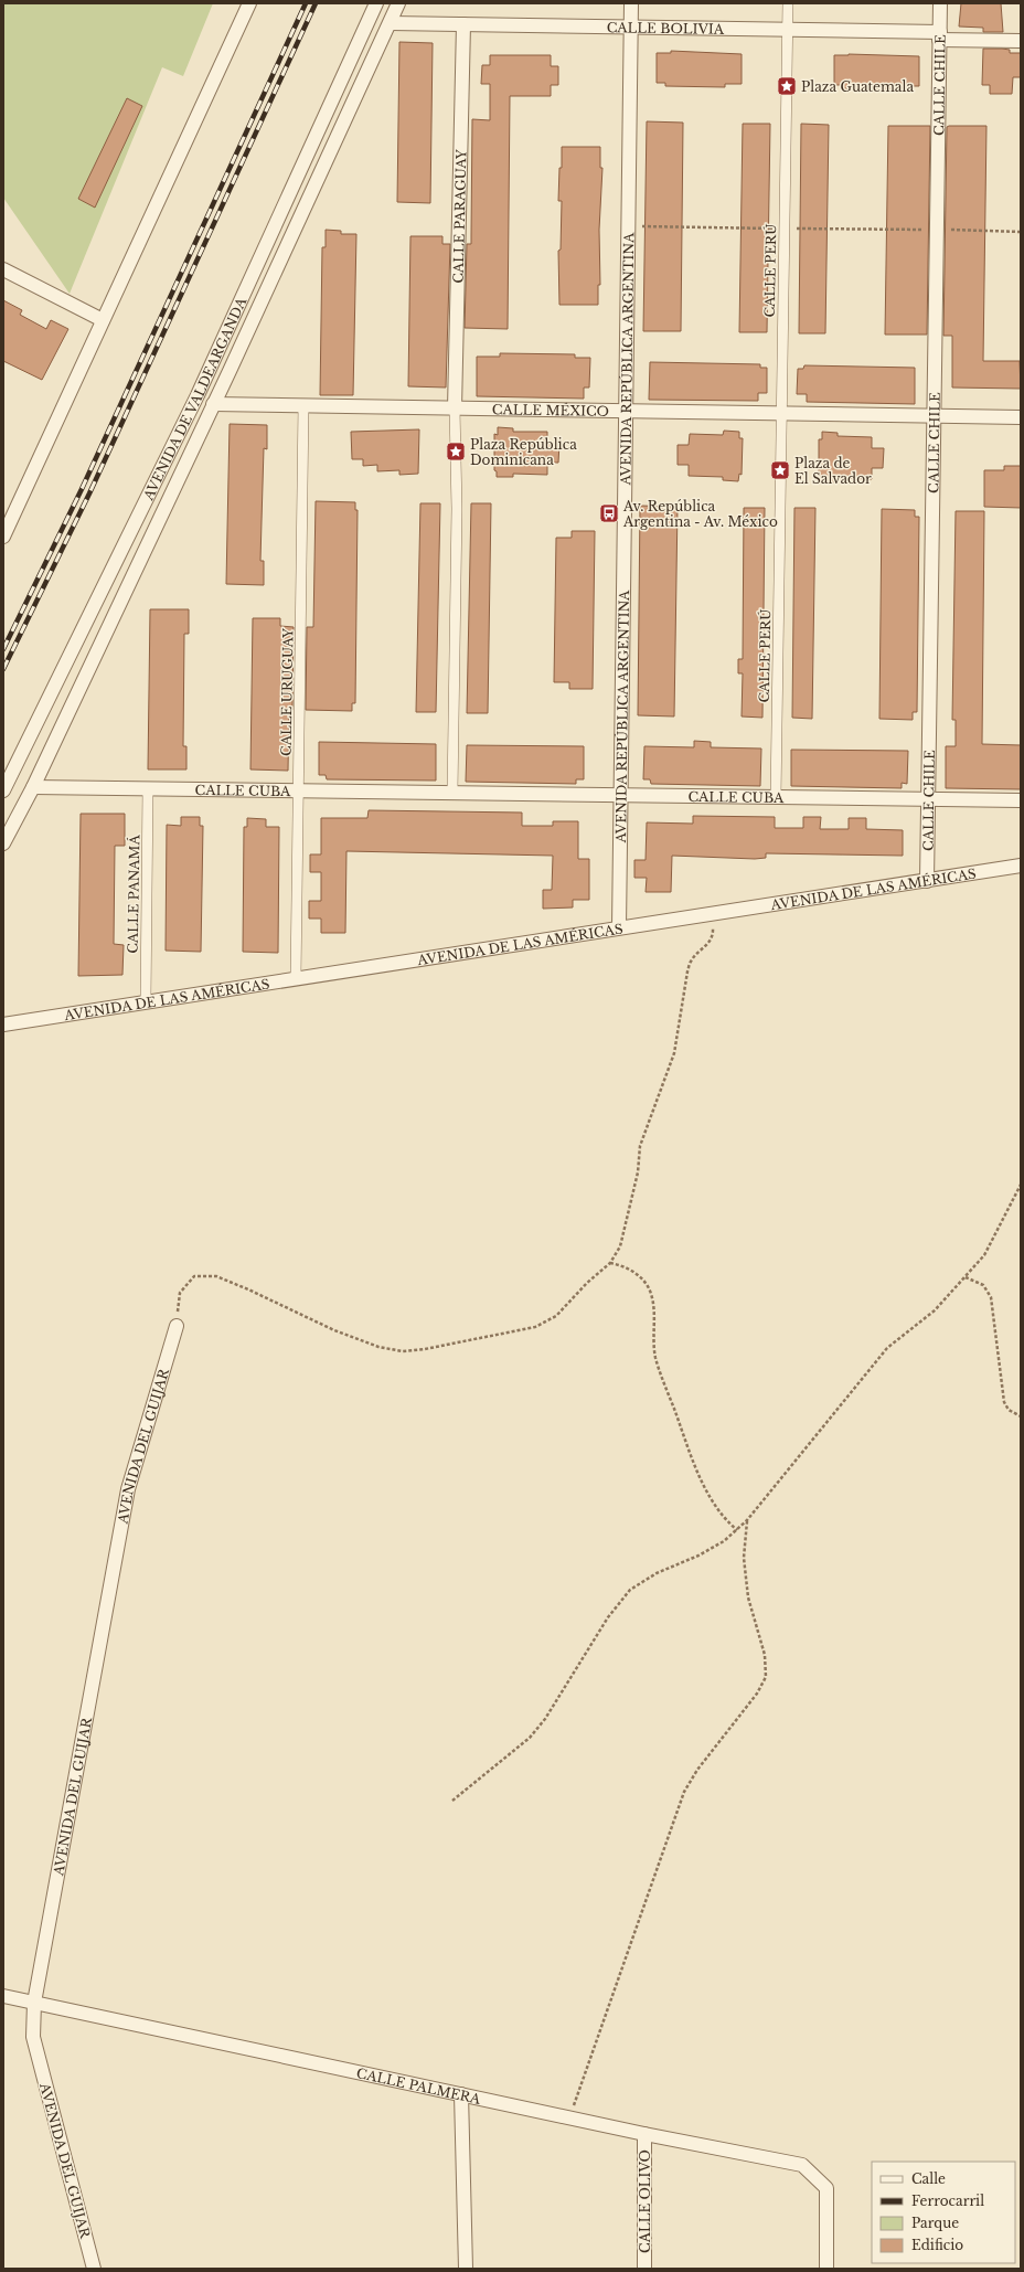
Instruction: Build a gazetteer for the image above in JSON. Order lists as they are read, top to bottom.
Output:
{
  "streets": {
    "street": [
      "CALLE BOLIVIA",
      "CALLE CHILE",
      "CALLE PARAGUAY",
      "CALLE PERÚ",
      "AVENIDA REPÚBLICA ARGENTINA",
      "AVENIDA DE VALDEARGANDA",
      "CALLE MÉXICO",
      "CALLE URUGUAY",
      "CALLE CUBA",
      "AVENIDA DE LAS AMÉRICAS",
      "CALLE PANAMÁ",
      "AVENIDA DEL GUIJAR",
      "CALLE PALMERA",
      "CALLE OLIVO"
    ]
  },
  "crossings": [
    ["CALLE BOLIVIA", "CALLE CHILE"],
    ["CALLE BOLIVIA", "CALLE PARAGUAY"],
    ["CALLE BOLIVIA", "CALLE PERÚ"],
    ["CALLE BOLIVIA", "AVENIDA REPÚBLICA ARGENTINA"],
    ["CALLE CHILE", "CALLE MÉXICO"],
    ["CALLE CHILE", "CALLE CUBA"],
    ["CALLE CHILE", "AVENIDA DE LAS AMÉRICAS"],
    ["CALLE PARAGUAY", "CALLE MÉXICO"],
    ["CALLE PERÚ", "CALLE MÉXICO"],
    ["CALLE PERÚ", "CALLE CUBA"],
    ["AVENIDA REPÚBLICA ARGENTINA", "CALLE MÉXICO"],
    ["AVENIDA REPÚBLICA ARGENTINA", "CALLE CUBA"],
    ["AVENIDA REPÚBLICA ARGENTINA", "AVENIDA DE LAS AMÉRICAS"],
    ["CALLE MÉXICO", "CALLE URUGUAY"],
    ["CALLE URUGUAY", "CALLE CUBA"],
    ["CALLE URUGUAY", "AVENIDA DE LAS AMÉRICAS"],
    ["CALLE CUBA", "CALLE PANAMÁ"],
    ["AVENIDA DE LAS AMÉRICAS", "CALLE PANAMÁ"],
    ["AVENIDA DEL GUIJAR", "CALLE PALMERA"],
    ["CALLE PALMERA", "CALLE OLIVO"]
  ],
  "places": {
    "place": ["Plaza Guatemala", "Plaza República Dominicana", "Plaza de El Salvador"],
    "bus stop": ["Av. República Argentina - Av. México"]
  },
  "legend": [
    "Calle",
    "Ferrocarril",
    "Parque",
    "Edificio"
  ]
}
